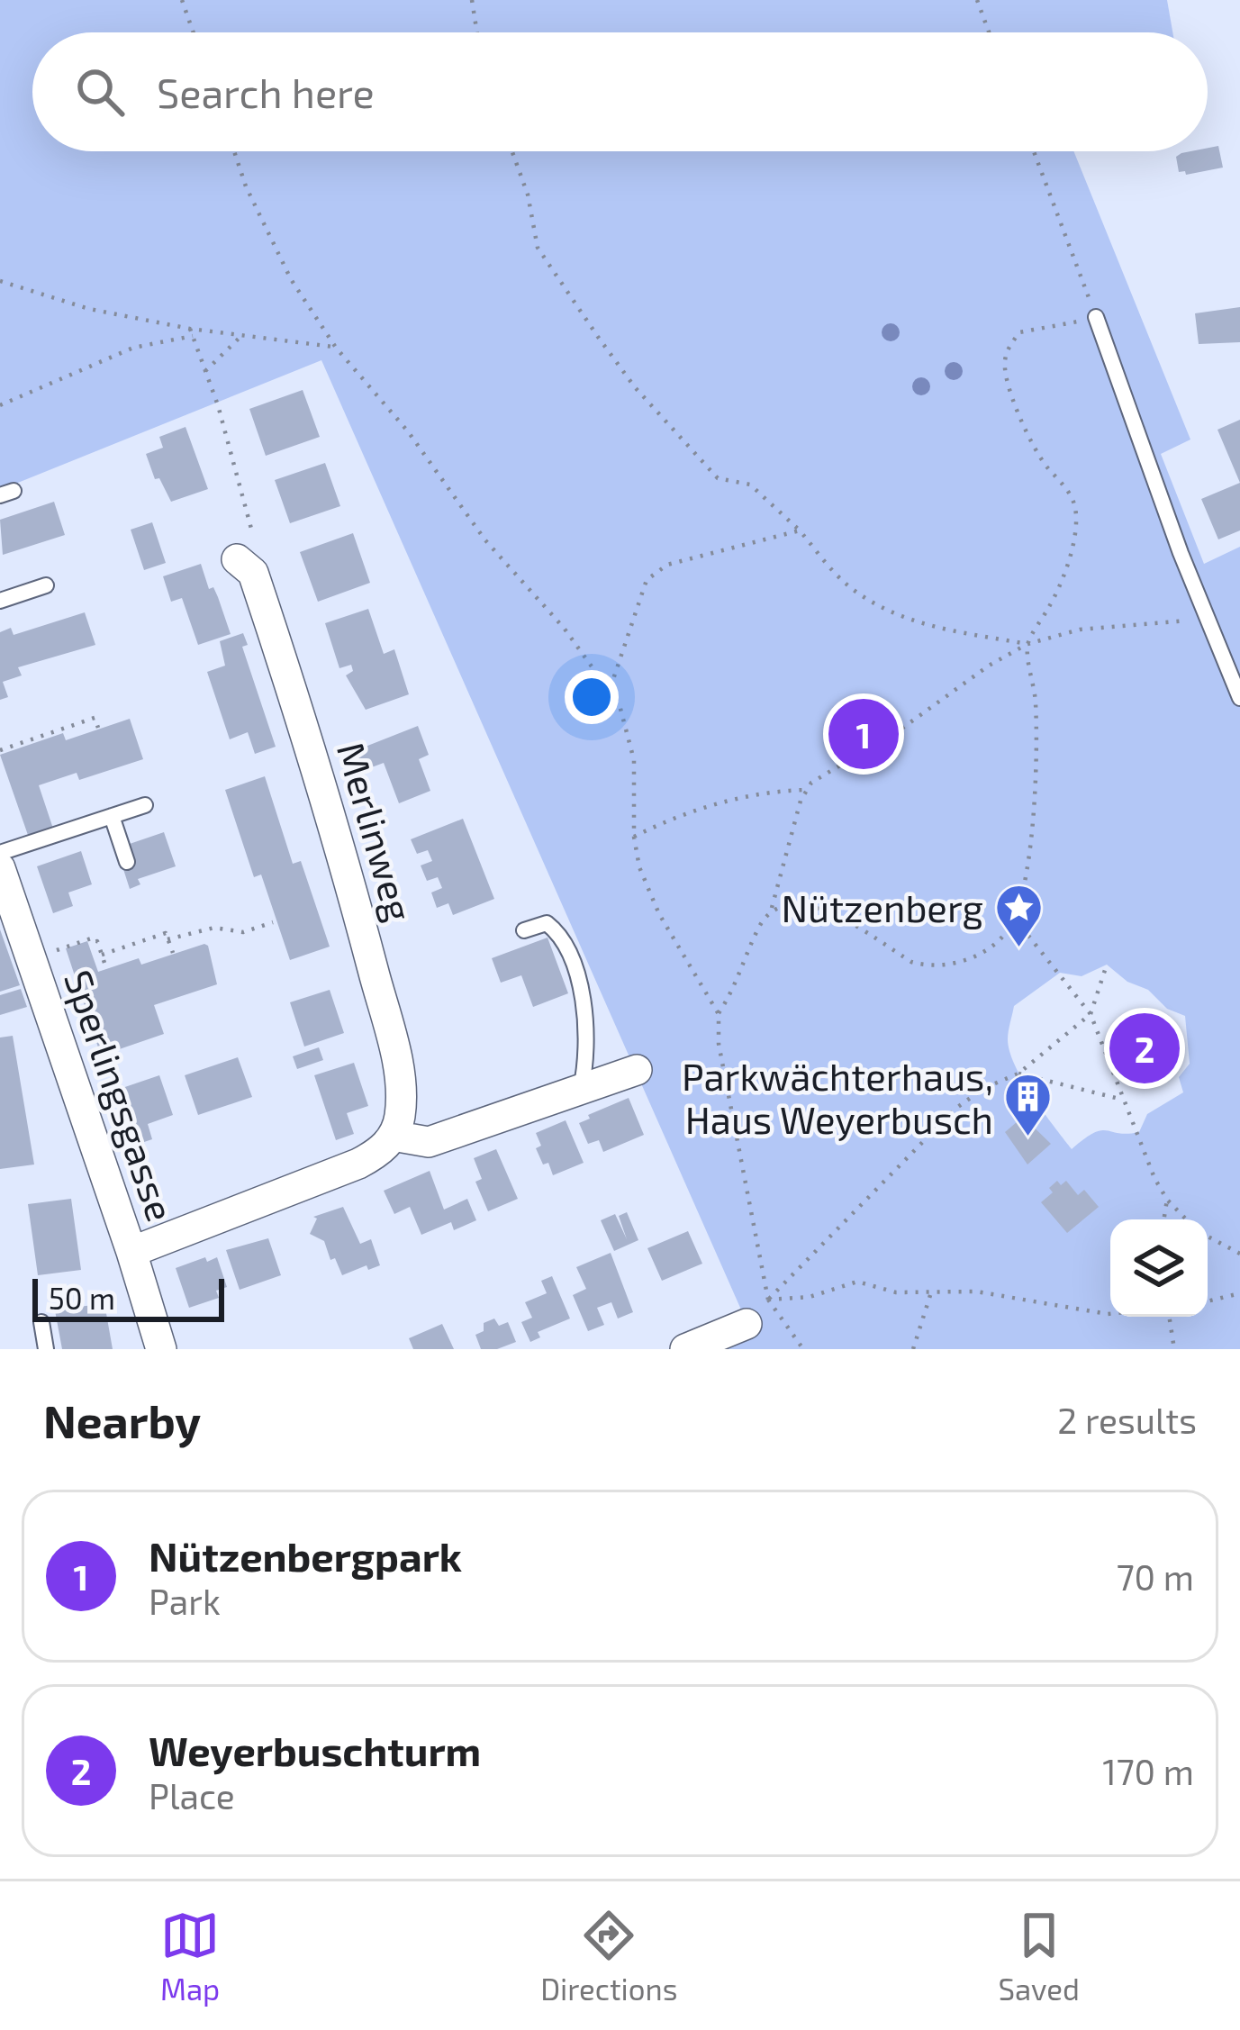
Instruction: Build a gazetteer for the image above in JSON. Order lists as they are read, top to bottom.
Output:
{
  "streets": {
    "street": ["Merlinweg", "Sperlingsgasse"]
  },
  "places": {
    "place": ["Nützenberg"],
    "building": ["Parkwächterhaus, Haus Weyerbusch"]
  },
  "scale_bar": "50 m",
  "page": {
    "search": "Search here",
    "pins": ["1", "2"],
    "scale": "50 m",
    "heading": ["Nearby", "2 results"],
    "list": [
      {
        "mark": "1",
        "name": "Nützenbergpark",
        "note": "Park",
        "value": "70 m"
      },
      {
        "mark": "2",
        "name": "Weyerbuschturm",
        "note": "Place",
        "value": "170 m"
      }
    ],
    "nav": ["Map", "Directions", "Saved"]
  }
}
